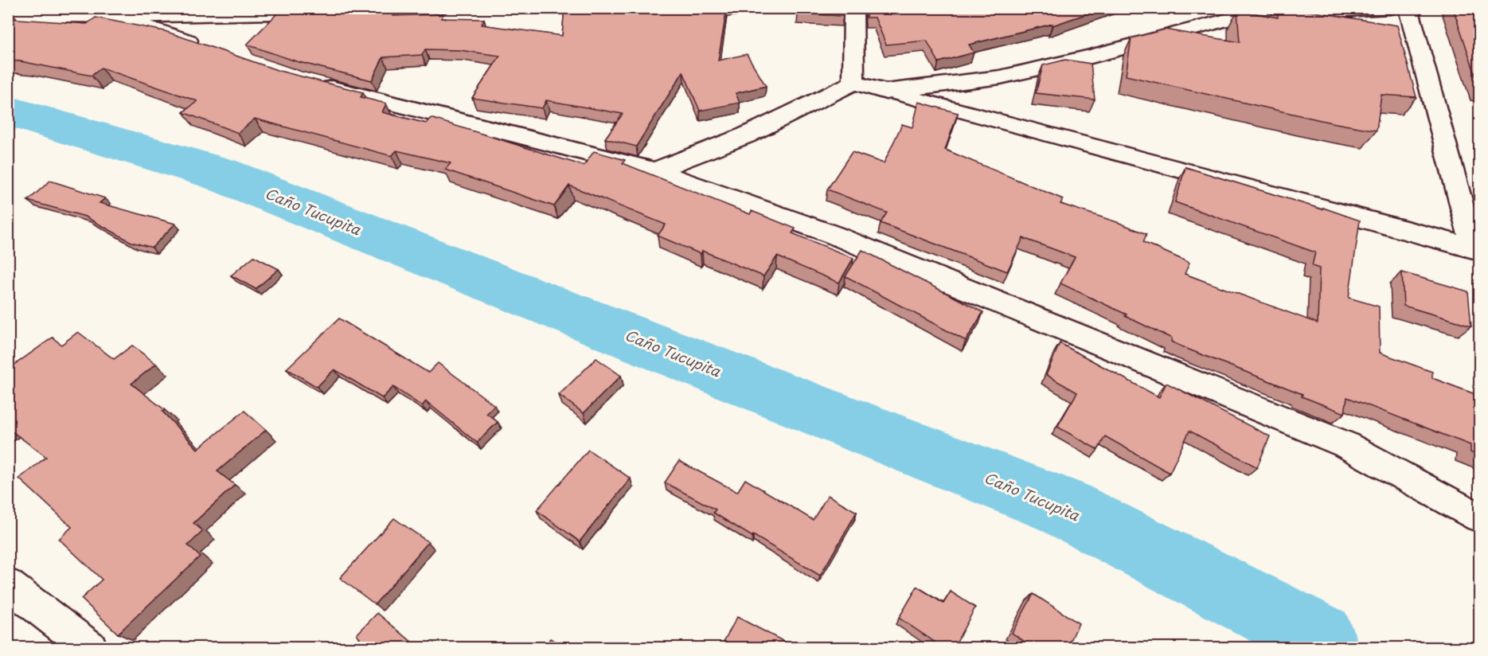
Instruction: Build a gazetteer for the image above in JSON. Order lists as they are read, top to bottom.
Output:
{
  "water": ["Caño Tucupita"]
}
